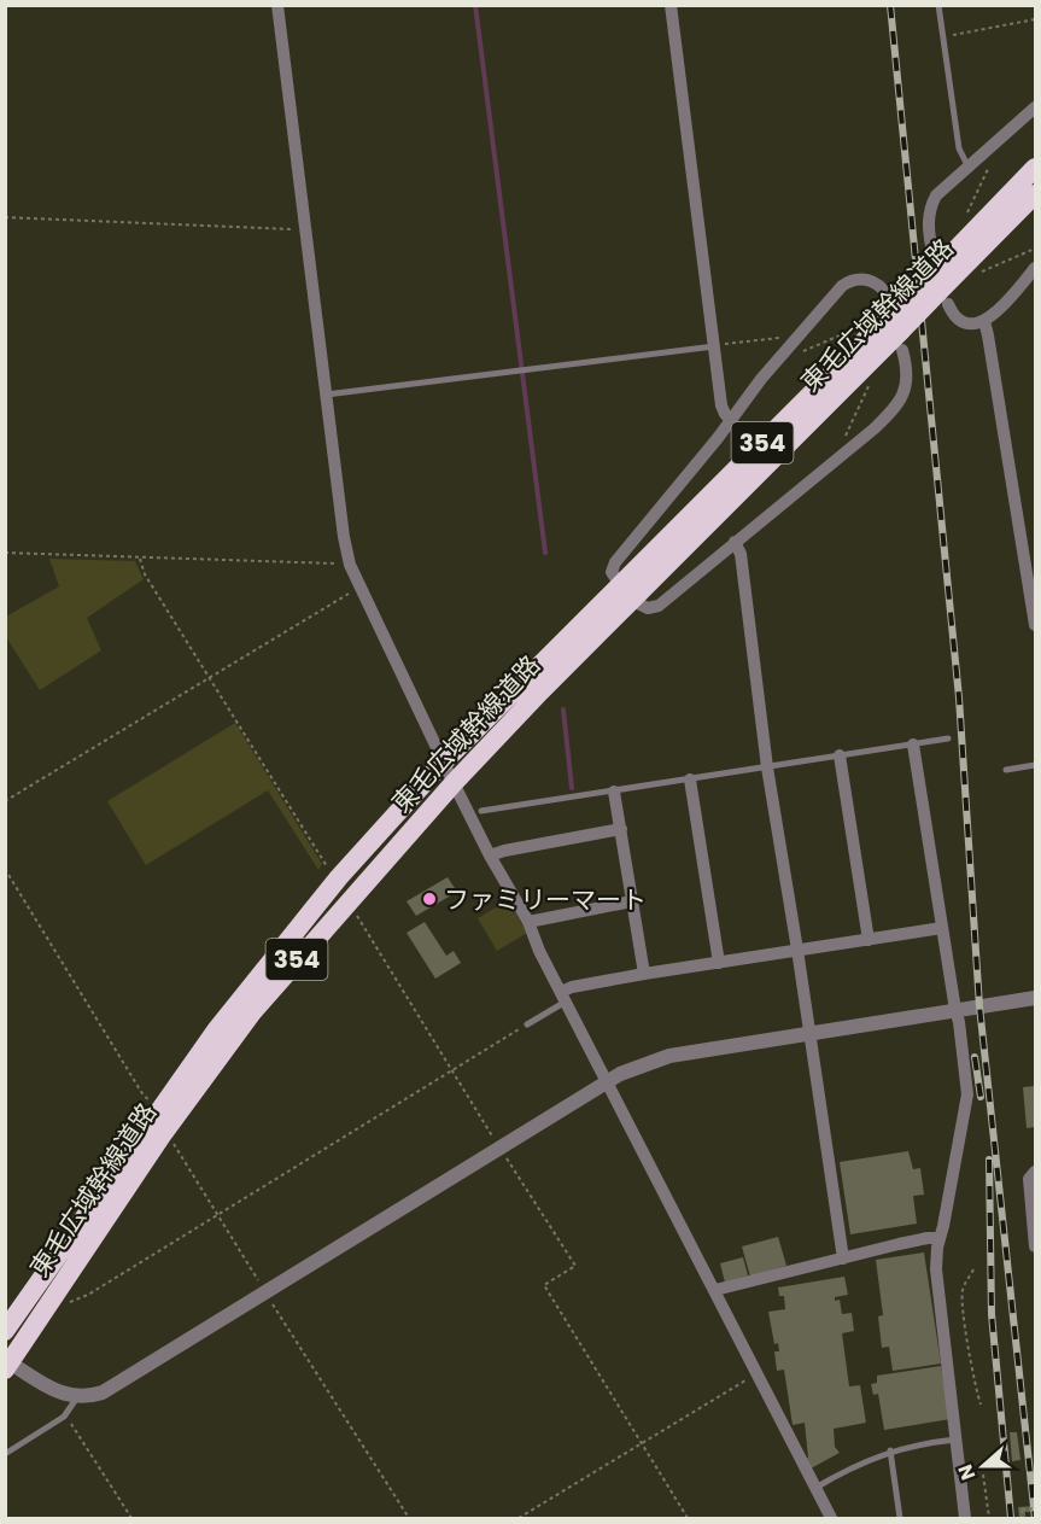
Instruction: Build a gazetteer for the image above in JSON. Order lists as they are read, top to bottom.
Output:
{
  "streets": {
    "highway": ["東毛広域幹線道路", "354"]
  },
  "places": ["ファミリーマート"],
  "north": "left"
}
